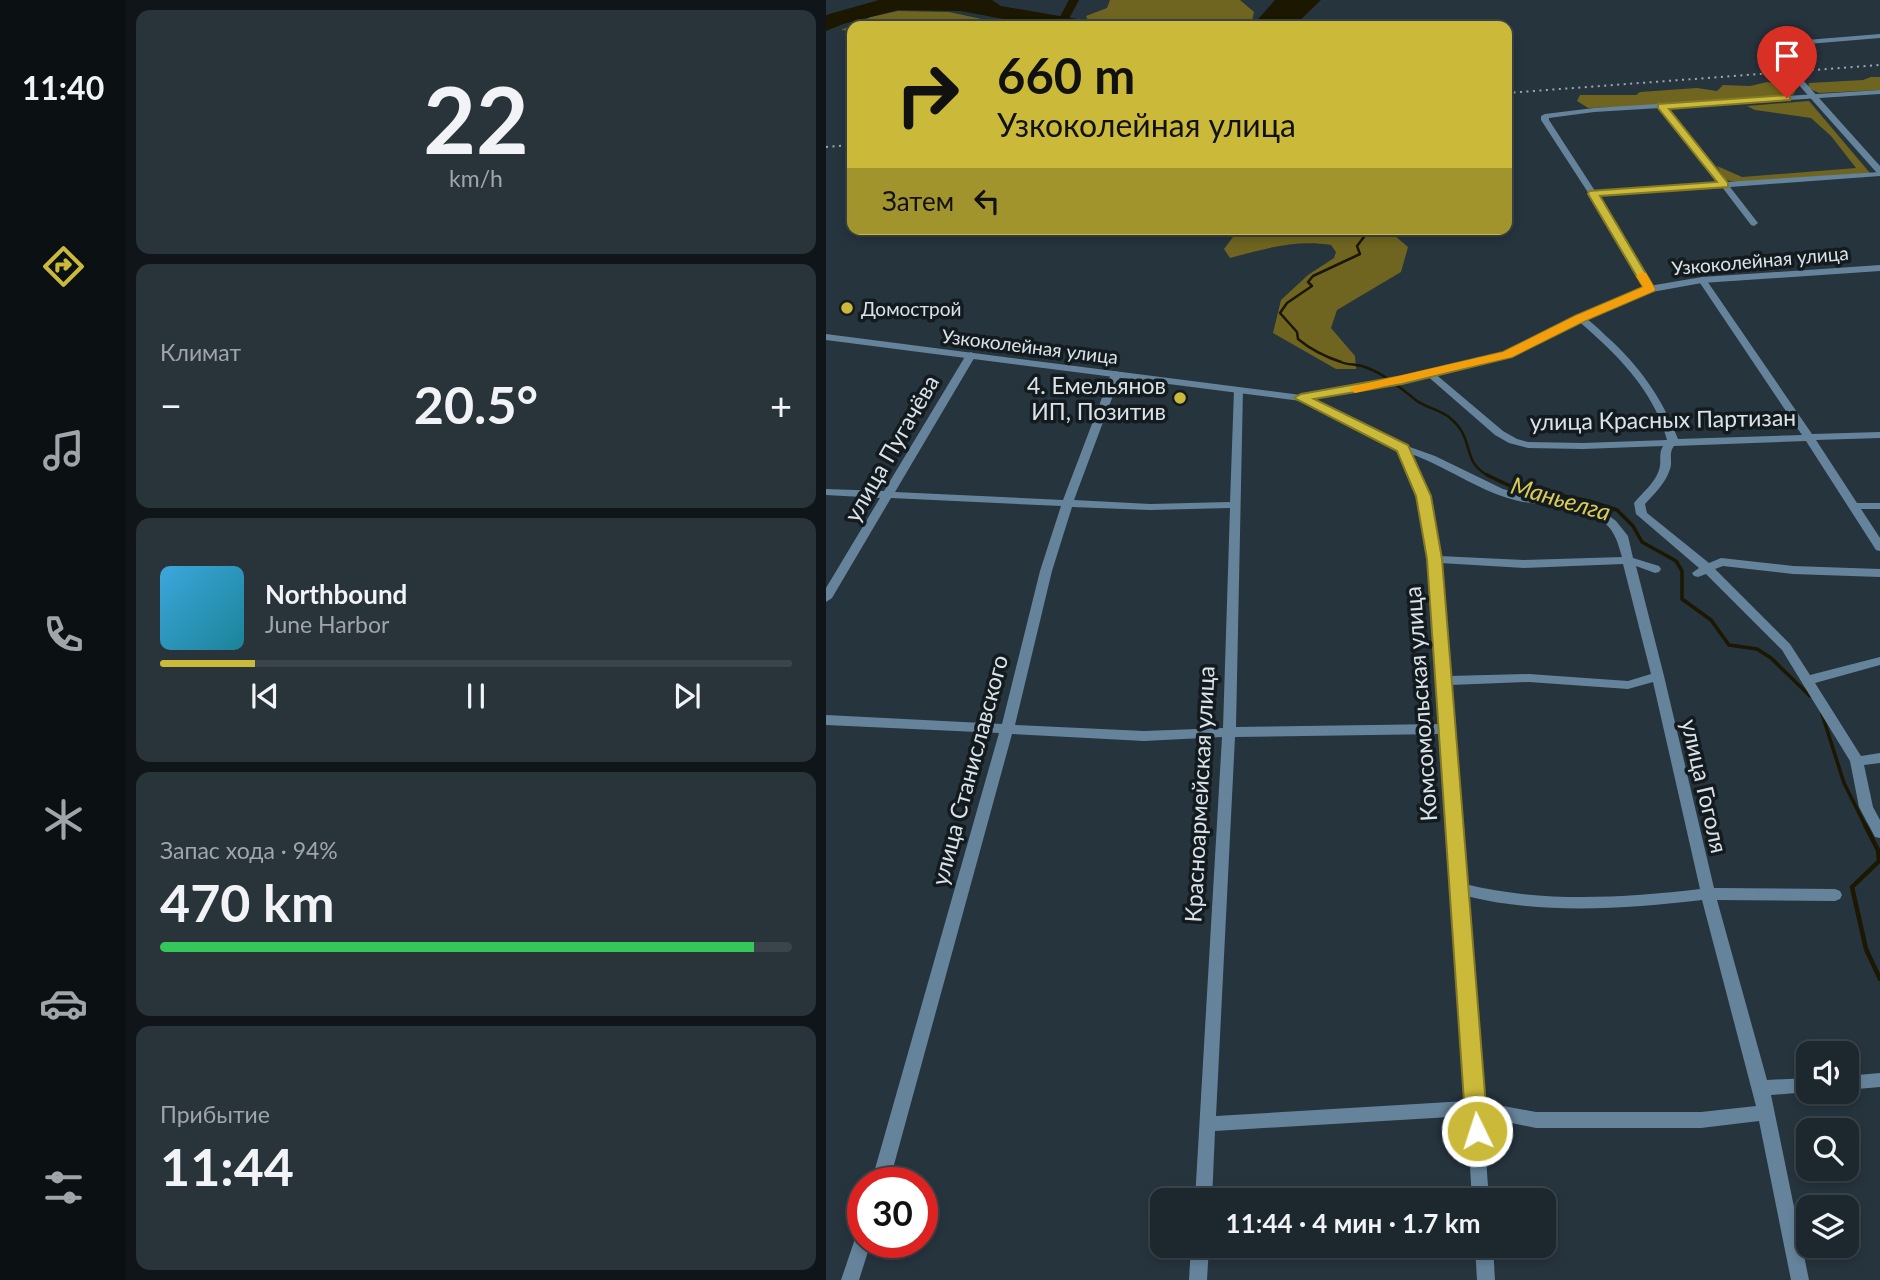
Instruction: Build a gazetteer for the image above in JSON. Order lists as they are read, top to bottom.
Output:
{
  "streets": {
    "street": [
      "Узкоколейная улица",
      "улица Красных Партизан",
      "улица Пугачёва",
      "Комсомольская улица",
      "улица Станиславского",
      "улица Гоголя",
      "Красноармейская улица"
    ]
  },
  "crossings": [
    ["Узкоколейная улица", "улица Красных Партизан"],
    ["Узкоколейная улица", "улица Пугачёва"],
    ["Узкоколейная улица", "улица Станиславского"],
    ["Узкоколейная улица", "Красноармейская улица"],
    ["Комсомольская улица", "улица Гоголя"]
  ],
  "water": ["Маньелга"],
  "places": ["Домострой", "4. Емельянов ИП, Позитив"],
  "page": {
    "tabs": "11:40",
    "tile": [
      ["22", "km/h"],
      "Климат",
      ["Запас хода · 94%", "470 km"],
      ["Прибытие", "11:44"]
    ],
    "turn": ["660 m", "Узкоколейная улица"],
    "then": "Затем",
    "heat": ["−", "20.5°", "+"],
    "song": ["Northbound", "June Harbor"],
    "limit": "30",
    "trip": "11:44 · 4 мин · 1.7 km"
  }
}
